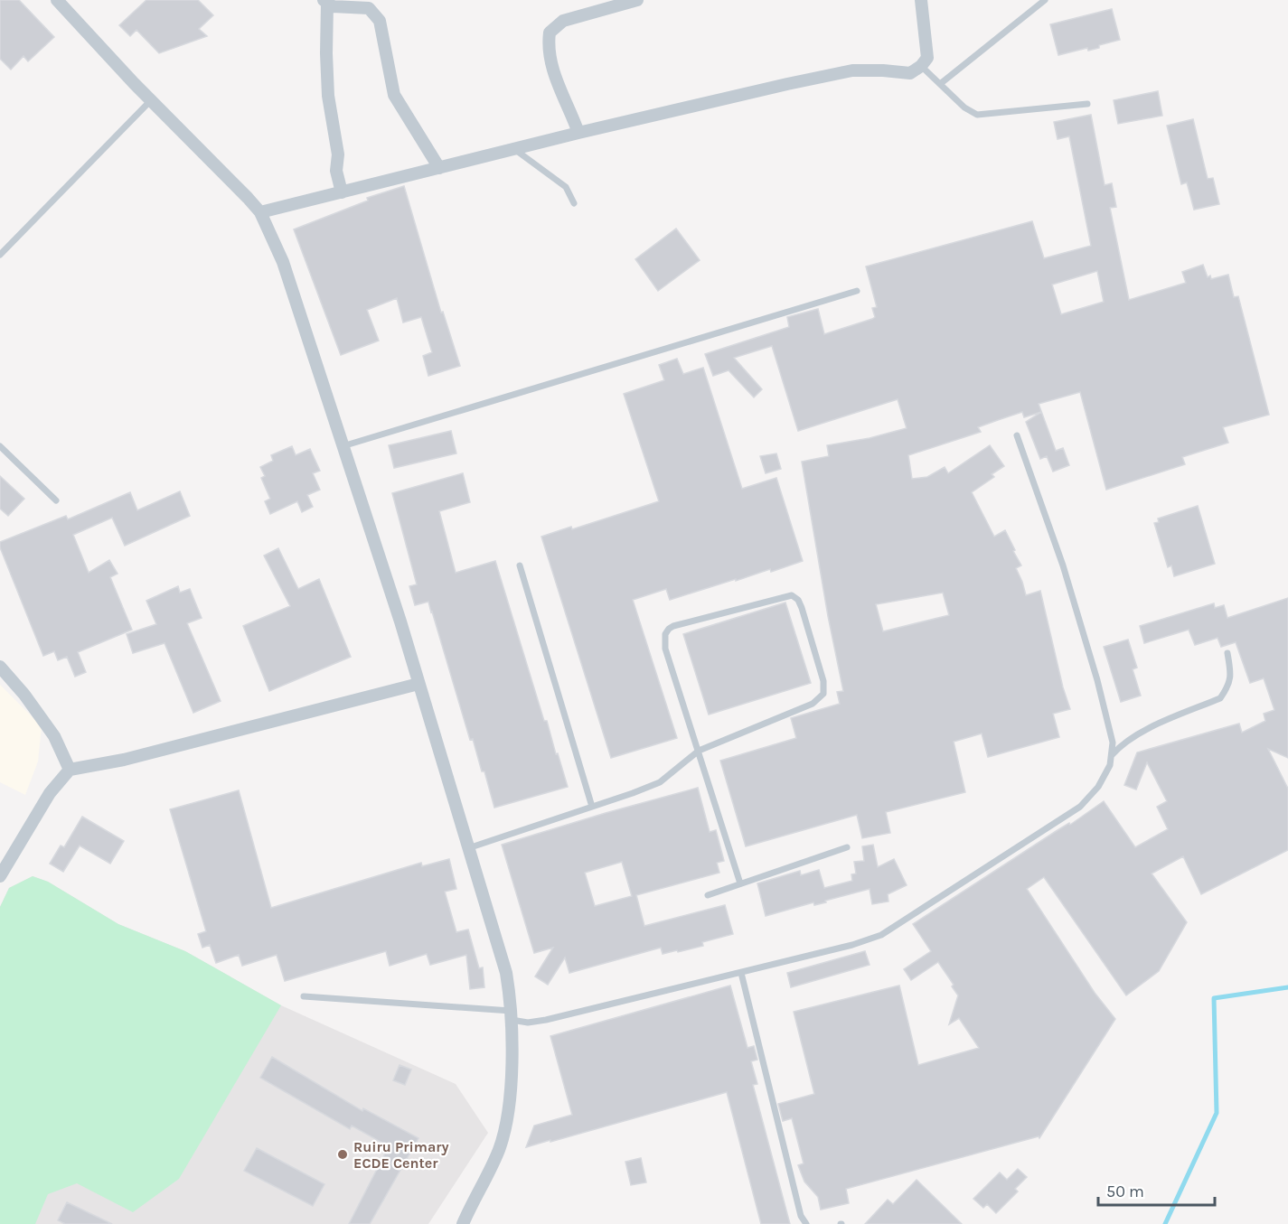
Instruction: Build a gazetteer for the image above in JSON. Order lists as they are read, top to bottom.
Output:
{
  "places": ["Ruiru Primary ECDE Center"],
  "scale_bar": "50 m"
}
